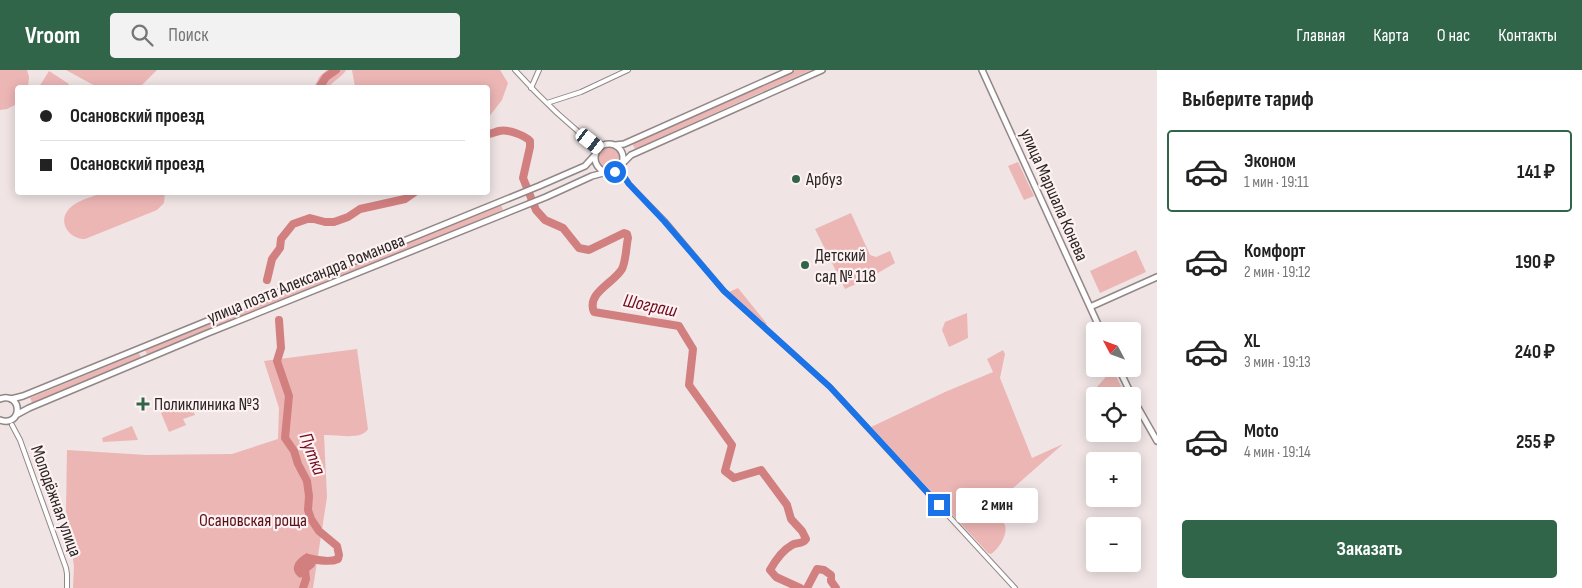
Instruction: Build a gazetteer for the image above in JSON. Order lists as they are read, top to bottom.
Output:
{
  "streets": {
    "main road": ["улица Маршала Конева", "улица поэта Александра Романова"],
    "street": ["Молодёжная улица"]
  },
  "water": ["Шограш", "Путка"],
  "parks": ["Осановская роща"],
  "places": {
    "other": ["Арбуз", "Детский сад № 118"],
    "health": ["Поликлиника №3"]
  },
  "north": "top left",
  "page": {
    "header": "Vroom",
    "search": "Поиск",
    "nav": [
      "Главная",
      "Карта",
      "О нас",
      "Контакты"
    ],
    "heading": "Выберите тариф",
    "banner": ["Осановский проезд", "Осановский проезд"],
    "list": [
      {
        "name": "Эконом",
        "note": "1 мин · 19:11",
        "value": "141 ₽"
      },
      {
        "name": "Комфорт",
        "note": "2 мин · 19:12",
        "value": "190 ₽"
      },
      {
        "name": "XL",
        "note": "3 мин · 19:13",
        "value": "240 ₽"
      },
      {
        "name": "Moto",
        "note": "4 мин · 19:14",
        "value": "255 ₽"
      }
    ],
    "map_buttons": ["+", "−"],
    "bubble": "2 мин",
    "buttons": "Заказать"
  }
}
